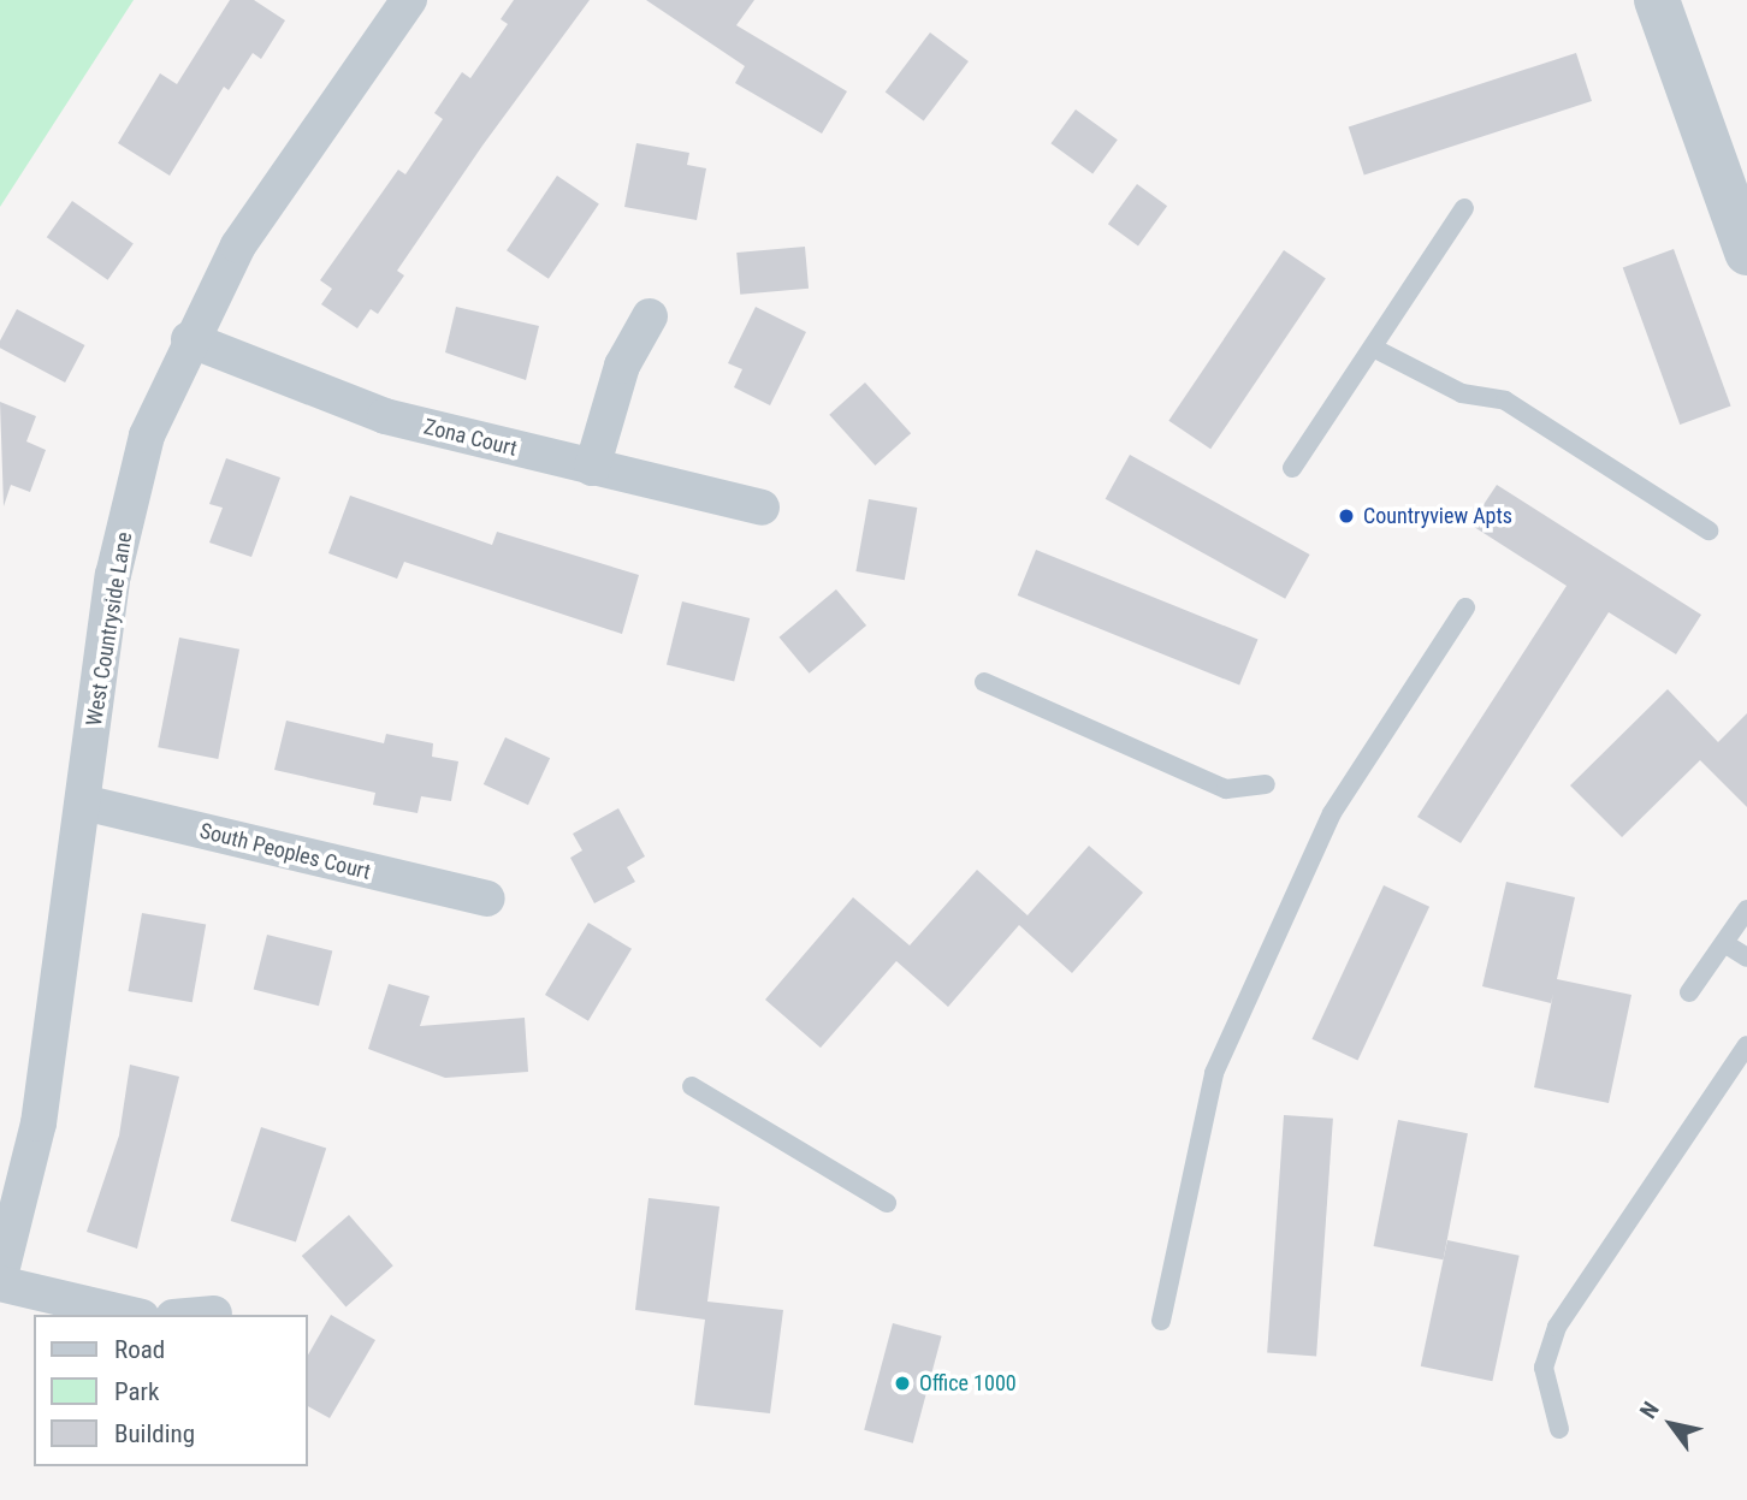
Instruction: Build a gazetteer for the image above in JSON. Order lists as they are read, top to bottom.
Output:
{
  "streets": {
    "street": ["Zona Court", "West Countryside Lane", "South Peoples Court"]
  },
  "crossings": [
    ["Zona Court", "West Countryside Lane"],
    ["West Countryside Lane", "South Peoples Court"]
  ],
  "places": ["Countryview Apts", "Office 1000"],
  "legend": ["Road", "Park", "Building"],
  "north": "top left"
}
